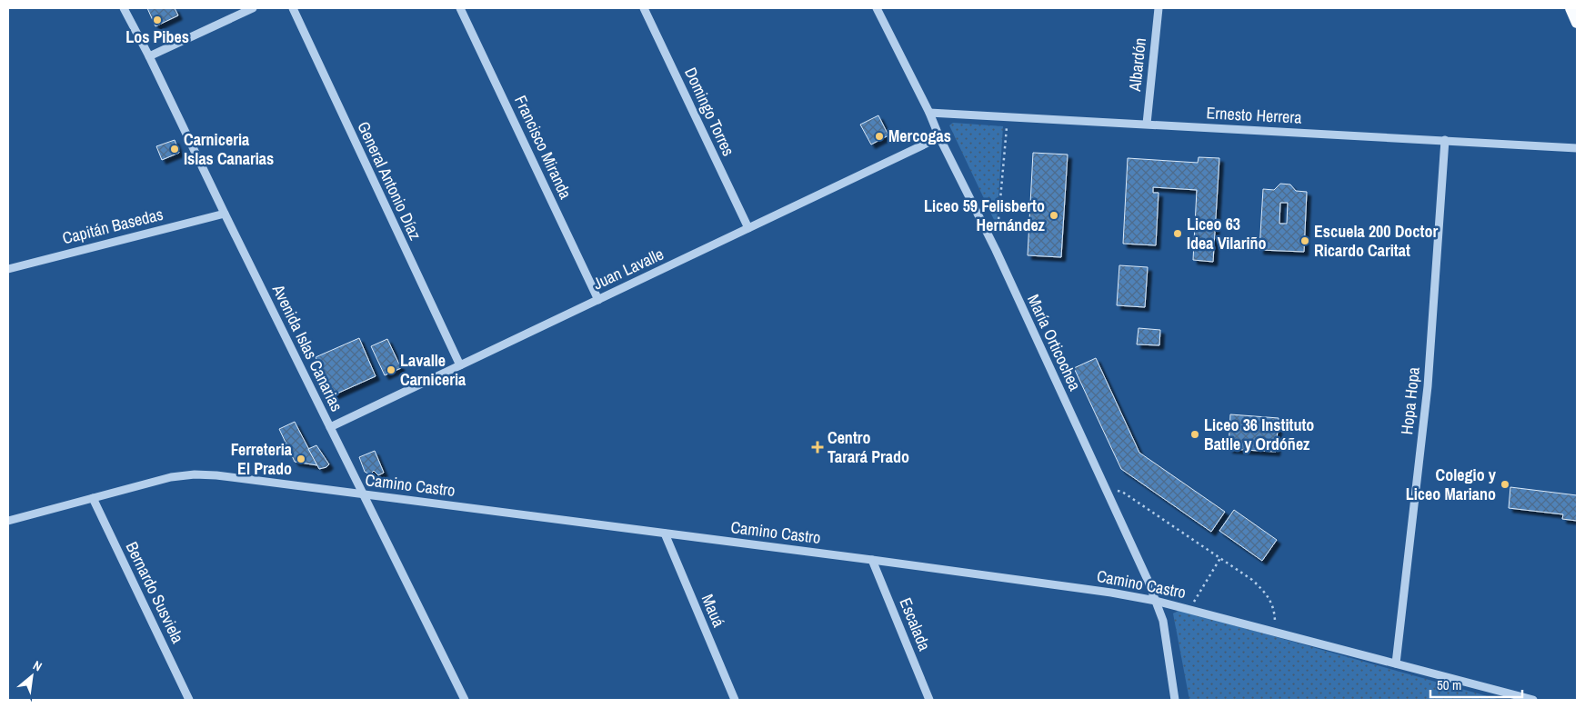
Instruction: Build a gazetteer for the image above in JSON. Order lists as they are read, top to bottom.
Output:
{
  "streets": {
    "street": [
      "Albardón",
      "Domingo Torres",
      "Ernesto Herrera",
      "Francisco Miranda",
      "General Antonio Díaz",
      "Capitán Basedas",
      "Juan Lavalle",
      "María Orticochea",
      "Avenida Islas Canarias",
      "Hopa Hopa",
      "Camino Castro",
      "Bernardo Susviela",
      "Mauá",
      "Escalada"
    ]
  },
  "crossings": [
    ["Albardón", "Ernesto Herrera"],
    ["Domingo Torres", "Juan Lavalle"],
    ["Ernesto Herrera", "María Orticochea"],
    ["Ernesto Herrera", "Hopa Hopa"],
    ["Francisco Miranda", "Juan Lavalle"],
    ["General Antonio Díaz", "Juan Lavalle"],
    ["Capitán Basedas", "Avenida Islas Canarias"],
    ["Juan Lavalle", "María Orticochea"],
    ["Juan Lavalle", "Avenida Islas Canarias"],
    ["María Orticochea", "Camino Castro"],
    ["Avenida Islas Canarias", "Camino Castro"],
    ["Hopa Hopa", "Camino Castro"],
    ["Camino Castro", "Bernardo Susviela"],
    ["Camino Castro", "Mauá"],
    ["Camino Castro", "Escalada"]
  ],
  "places": {
    "other": [
      "Los Pibes",
      "Mercogas",
      "Carniceria Islas Canarias",
      "Liceo 59 Felisberto Hernández",
      "Liceo 63 Idea Vilariño",
      "Escuela 200 Doctor Ricardo Caritat",
      "Lavalle Carniceria",
      "Liceo 36 Instituto Batlle y Ordóñez",
      "Ferreteria El Prado",
      "Colegio y Liceo Mariano"
    ],
    "health": ["Centro Tarará Prado"]
  },
  "scale_bar": "50 m",
  "north": "top right"
}
